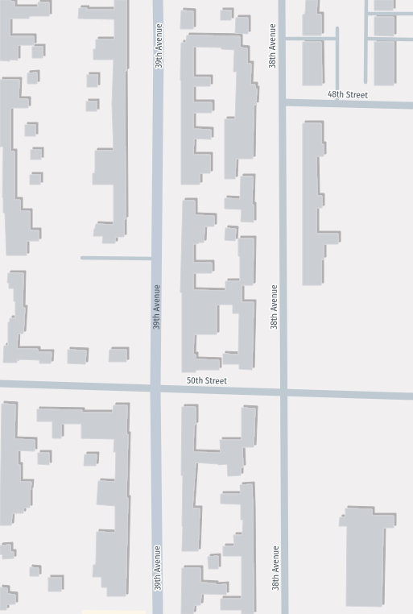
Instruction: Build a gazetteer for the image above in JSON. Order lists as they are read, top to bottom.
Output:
{
  "streets": {
    "main road": ["39th Avenue"],
    "street": ["38th Avenue", "48th Street", "50th Street"]
  },
  "crossings": [
    ["39th Avenue", "50th Street"],
    ["38th Avenue", "48th Street"],
    ["38th Avenue", "50th Street"]
  ]
}
